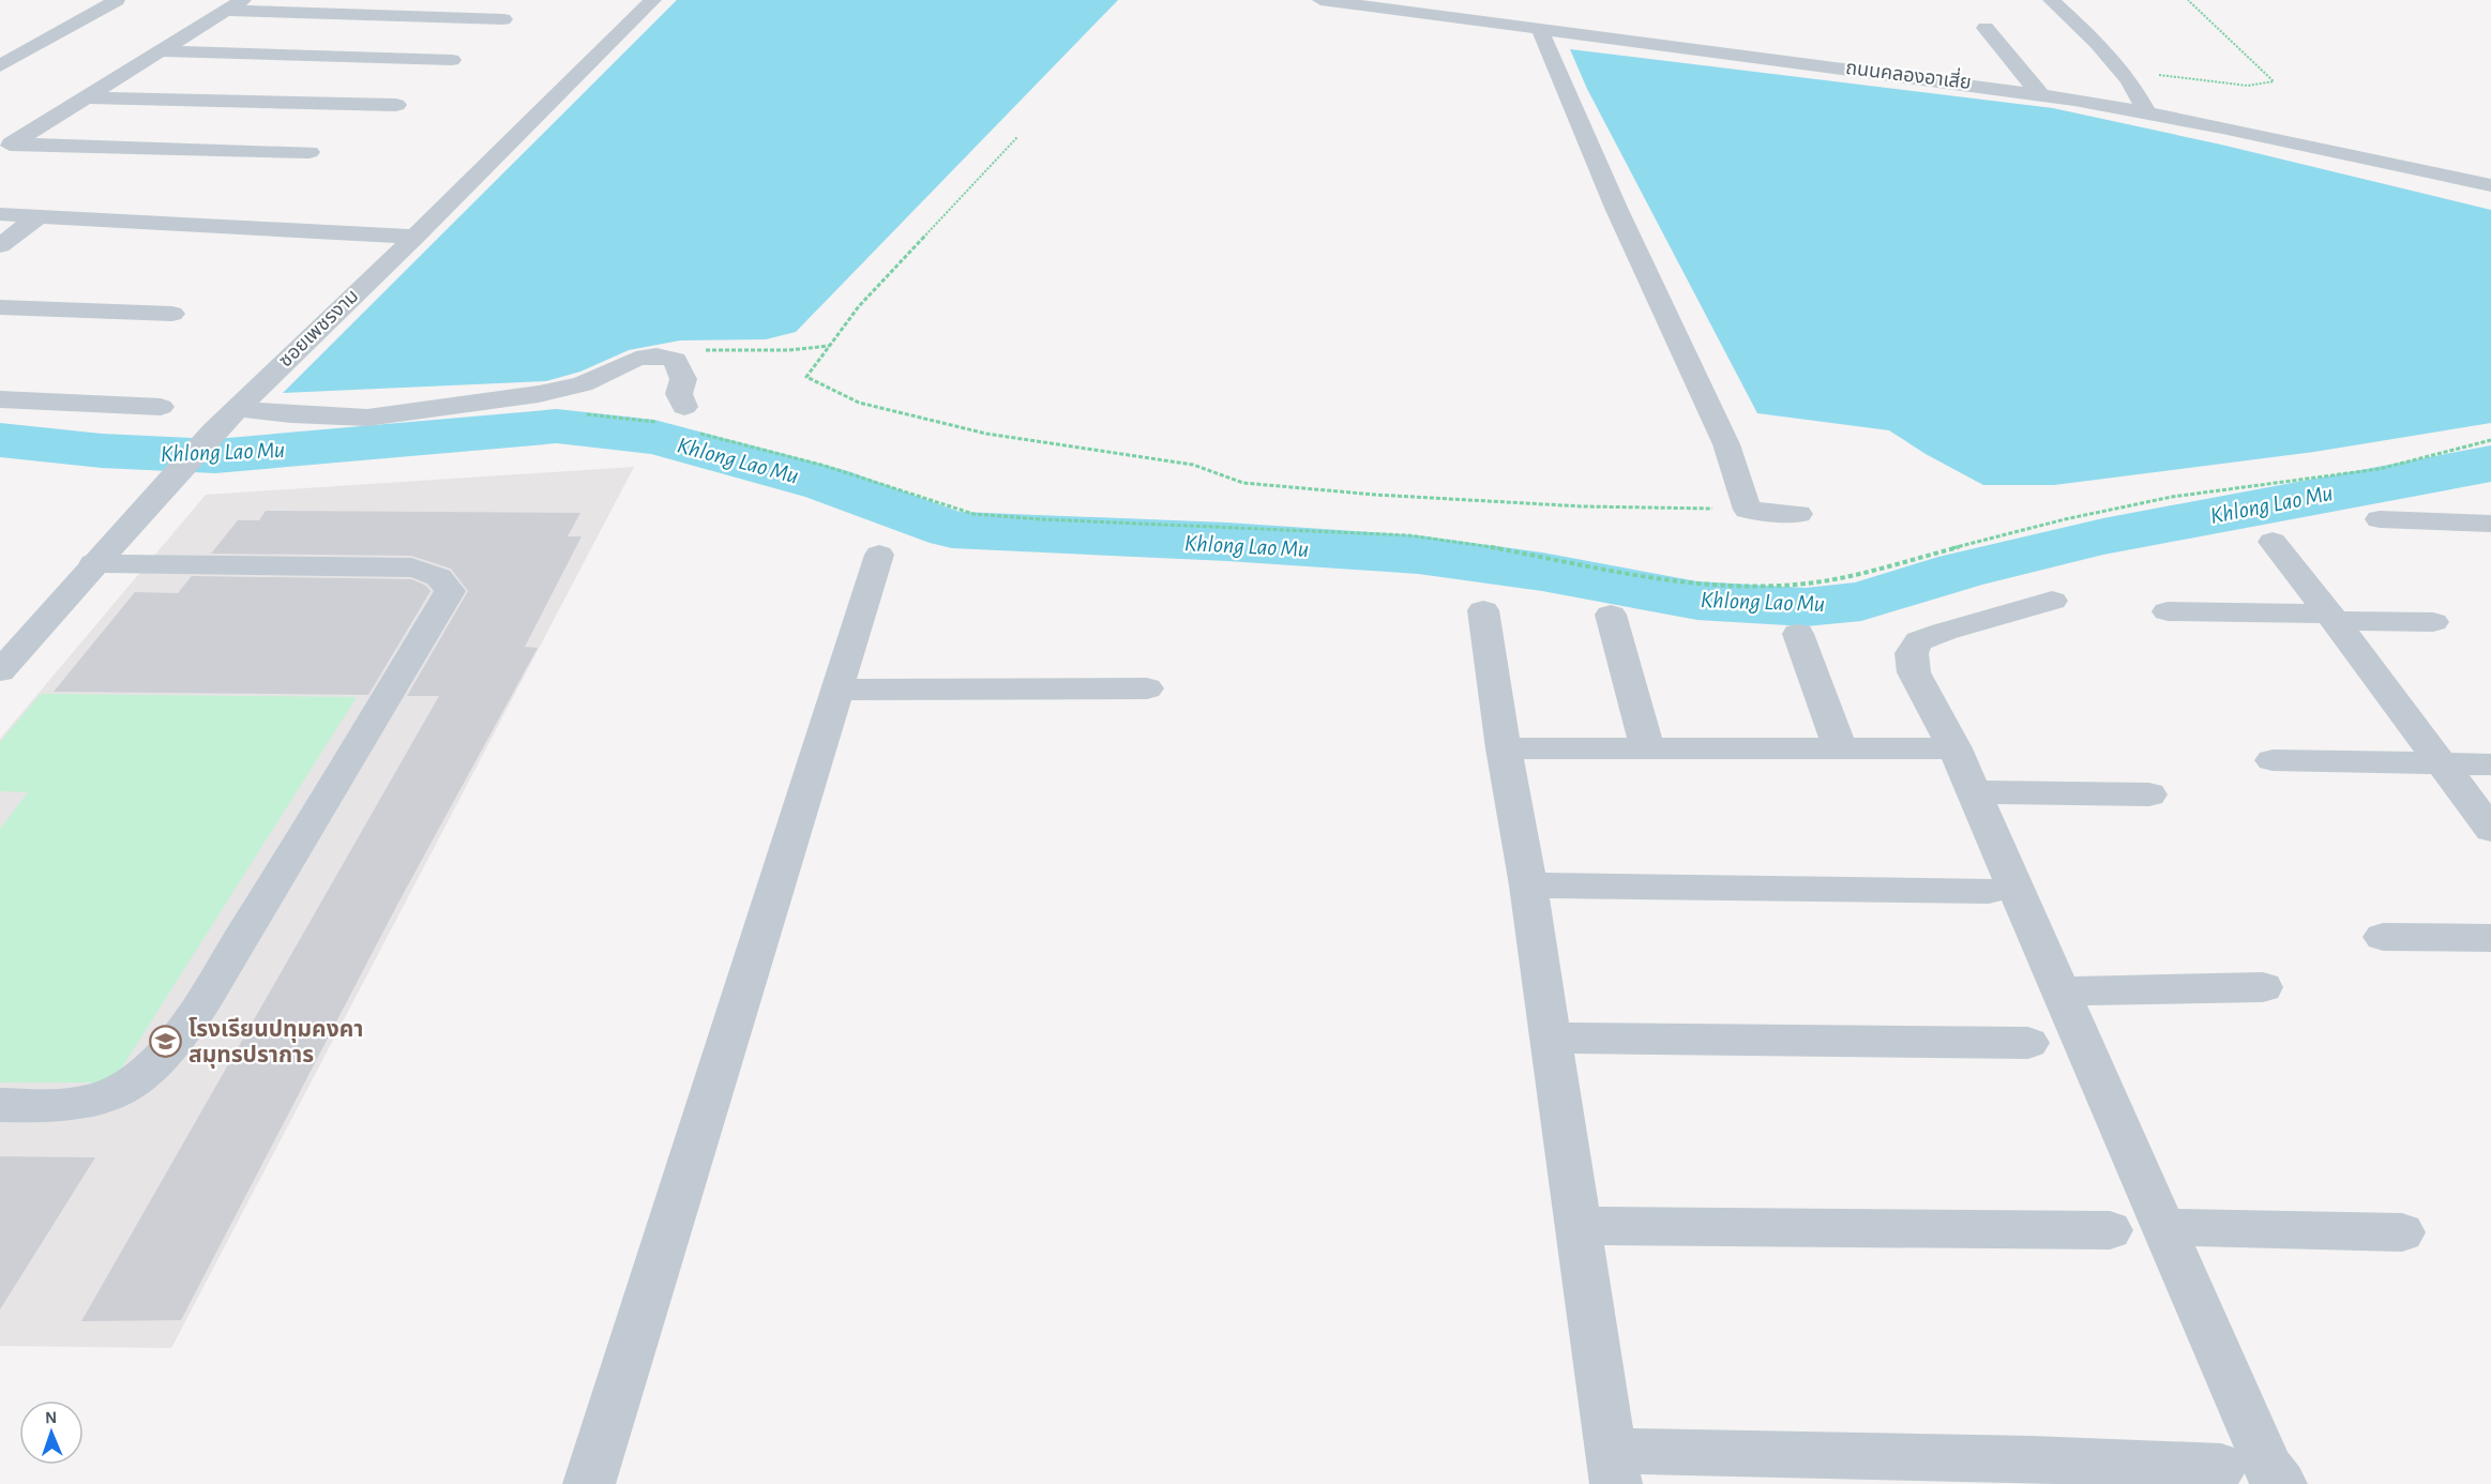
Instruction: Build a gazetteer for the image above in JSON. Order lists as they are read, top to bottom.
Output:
{
  "streets": {
    "street": ["ถนนคลองอาเสี่ย", "ซอยเพชรงาม"]
  },
  "water": ["Khlong Lao Mu"],
  "places": {
    "school or university": ["โรงเรียนปทุมคงคา สมุทรปราการ"]
  },
  "north": "top"
}
